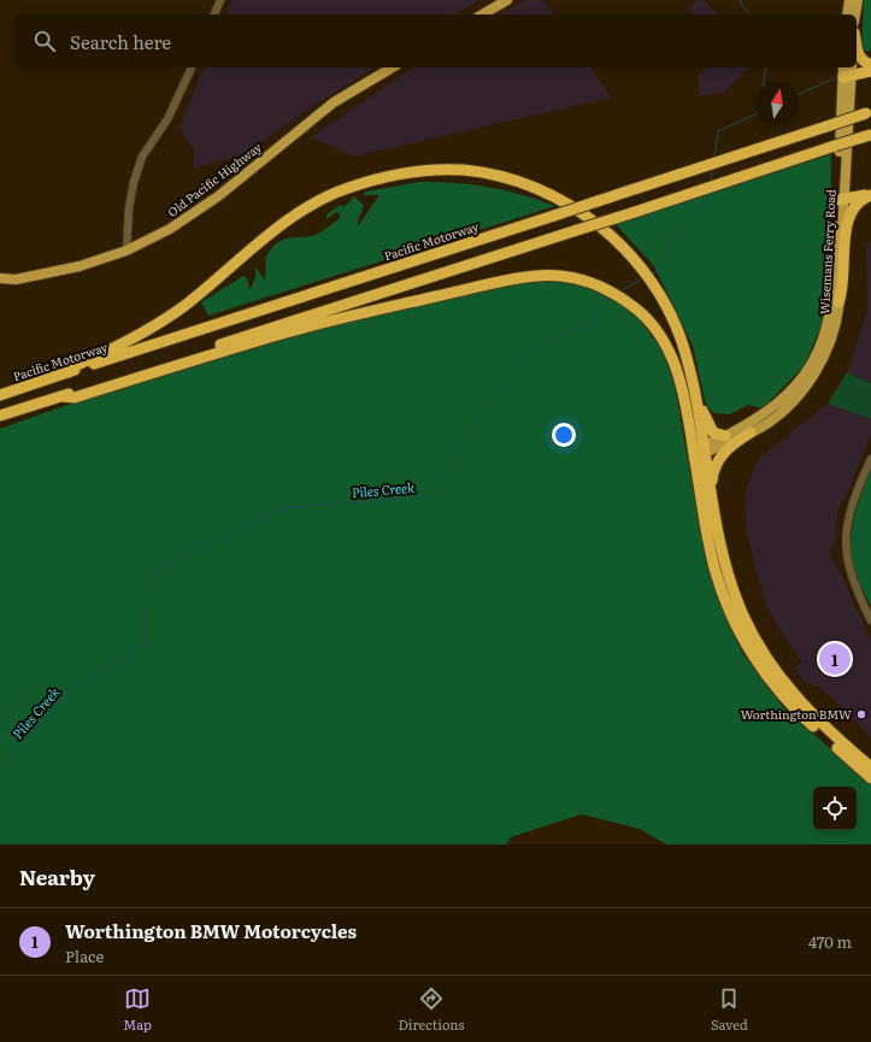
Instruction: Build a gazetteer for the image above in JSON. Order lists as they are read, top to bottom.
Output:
{
  "streets": {
    "highway": ["Pacific Motorway"],
    "main road": ["Old Pacific Highway", "Wisemans Ferry Road"]
  },
  "water": ["Piles Creek"],
  "places": ["Worthington BMW"],
  "north": "top",
  "page": {
    "search": "Search here",
    "pins": "1",
    "heading": "Nearby",
    "list": [
      {
        "mark": "1",
        "name": "Worthington BMW Motorcycles",
        "note": "Place",
        "value": "470 m"
      }
    ],
    "nav": ["Map", "Directions", "Saved"]
  }
}
